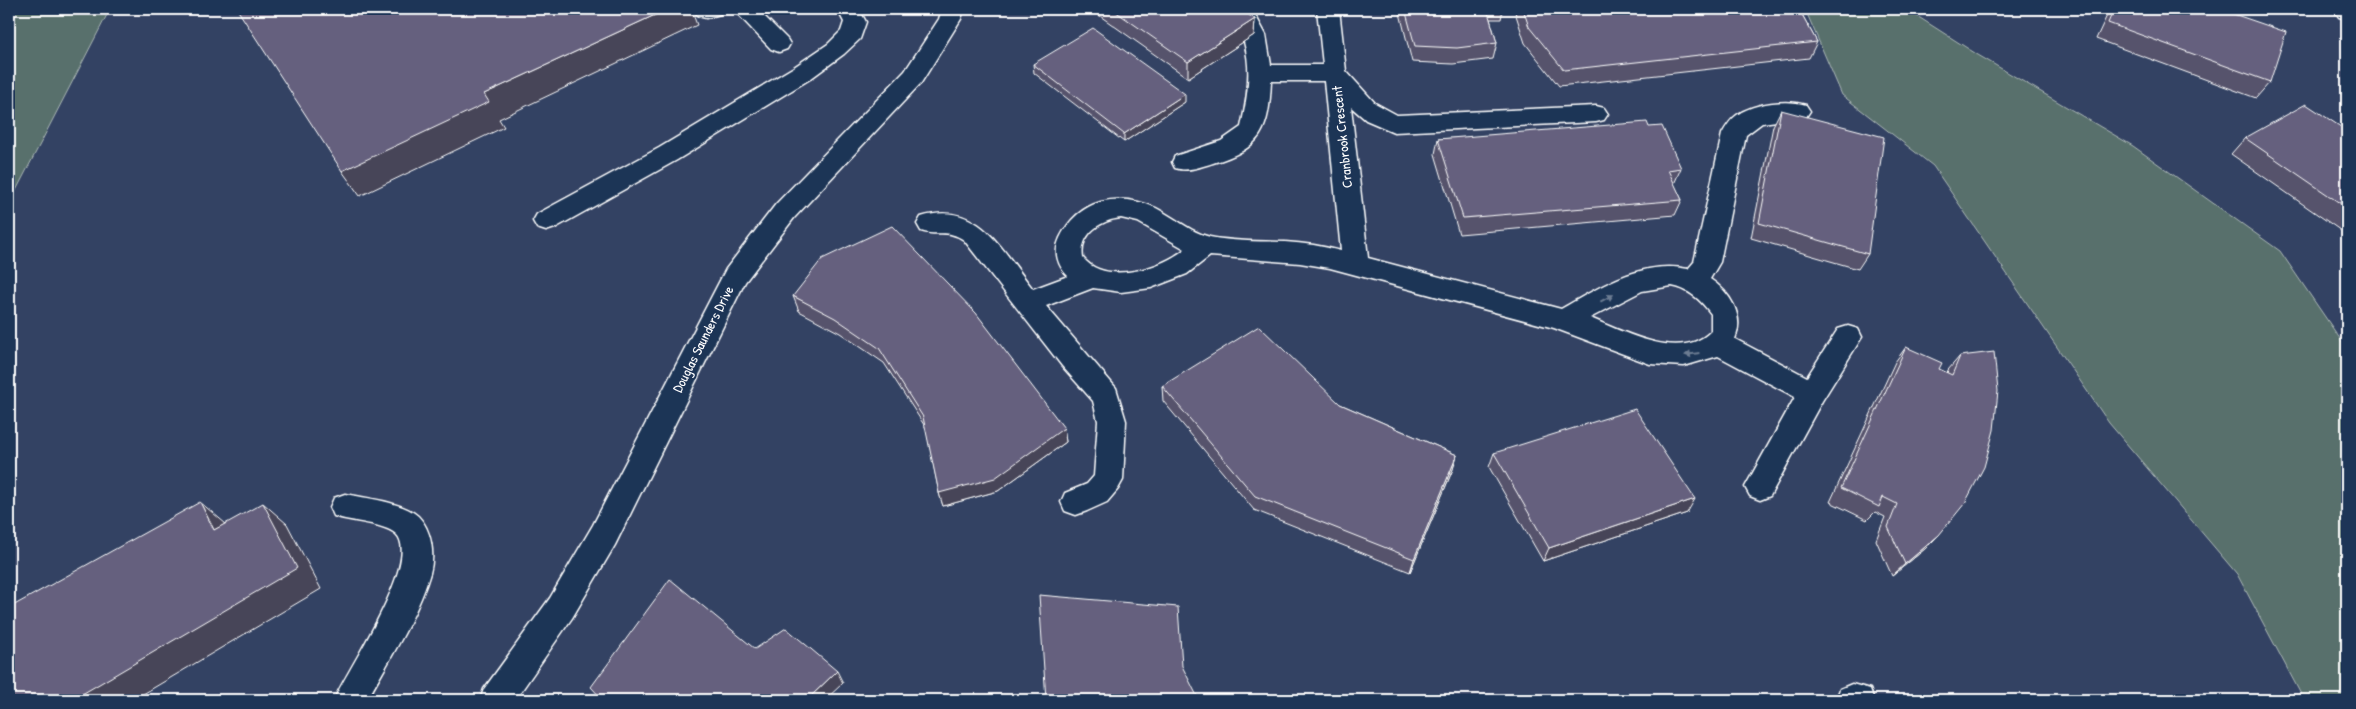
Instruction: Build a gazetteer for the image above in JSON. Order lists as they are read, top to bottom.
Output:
{
  "streets": {
    "street": ["Cranbrook Crescent", "Douglas Saunders Drive"]
  }
}
